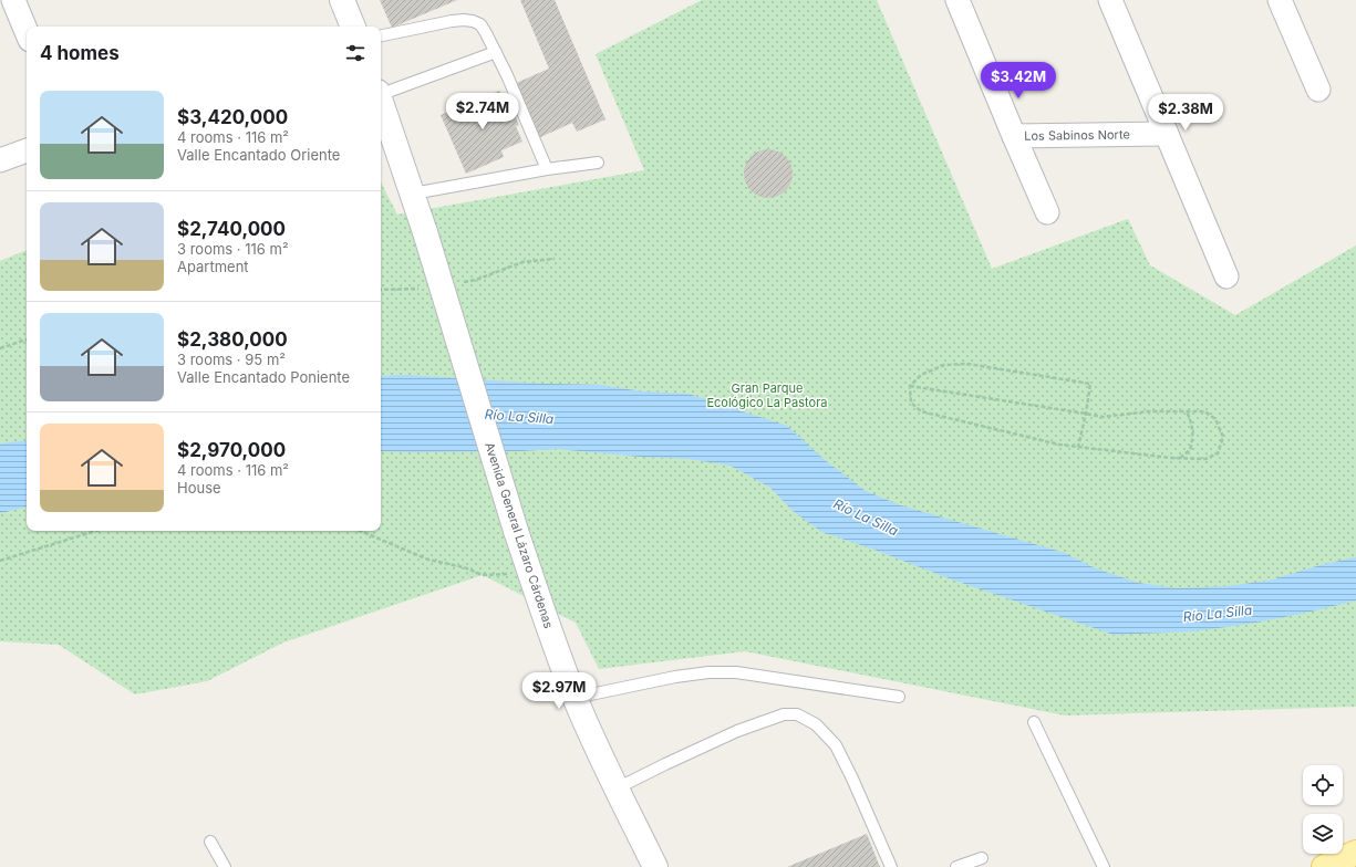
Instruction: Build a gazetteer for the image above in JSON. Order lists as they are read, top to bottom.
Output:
{
  "streets": {
    "street": ["Los Sabinos Norte", "Avenida General Lázaro Cárdenas"]
  },
  "water": ["Río La Silla"],
  "parks": ["Gran Parque Ecológico La Pastora"],
  "page": {
    "heading": "4 homes",
    "price": [
      "$3.42M",
      "$2.74M",
      "$2.38M",
      "$2.97M"
    ],
    "list": [
      {
        "name": "$3,420,000",
        "note": "4 rooms · 116 m² · Valle Encantado Oriente"
      },
      {
        "name": "$2,740,000",
        "note": "3 rooms · 116 m² · Apartment"
      },
      {
        "name": "$2,380,000",
        "note": "3 rooms · 95 m² · Valle Encantado Poniente"
      },
      {
        "name": "$2,970,000",
        "note": "4 rooms · 116 m² · House"
      }
    ]
  }
}
